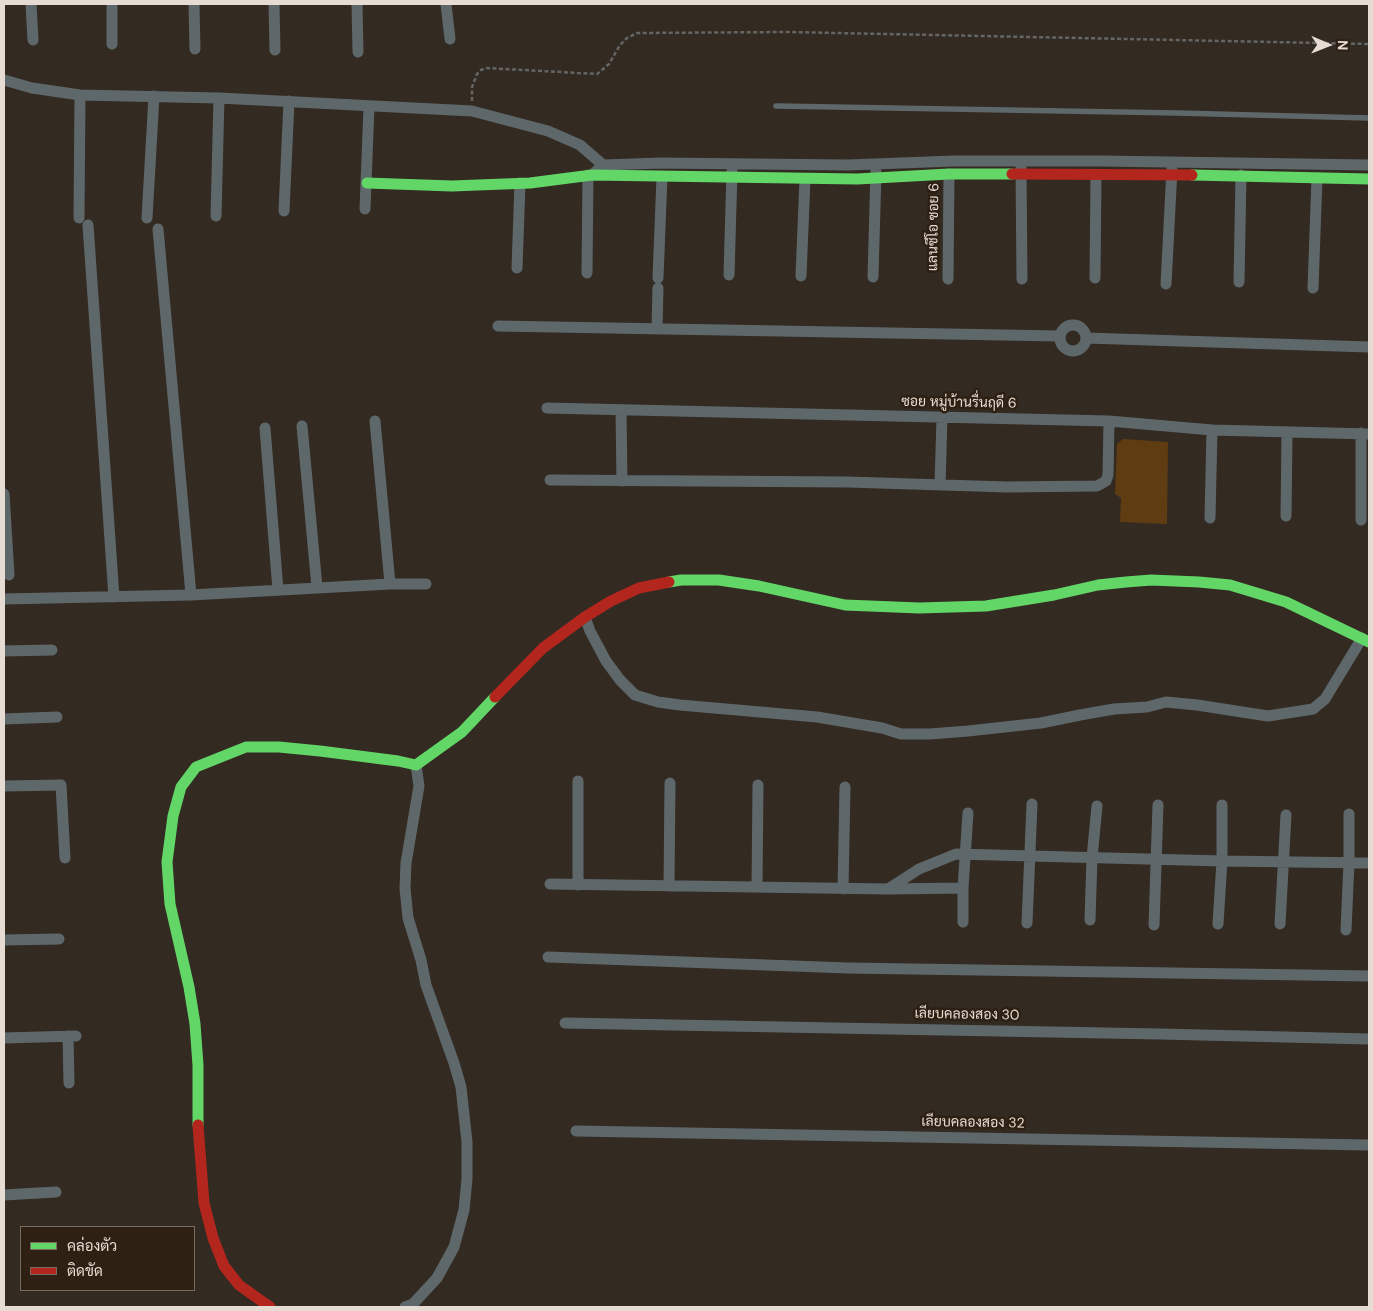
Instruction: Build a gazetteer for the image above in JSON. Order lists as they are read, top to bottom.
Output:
{
  "streets": {
    "street": [
      "แลนซีโอ ซอย 6",
      "ซอย หมู่บ้านรื่นฤดี 6",
      "เลียบคลองสอง 30",
      "เลียบคลองสอง 32"
    ]
  },
  "legend": ["คล่องตัว", "ติดขัด"],
  "north": "right"
}
